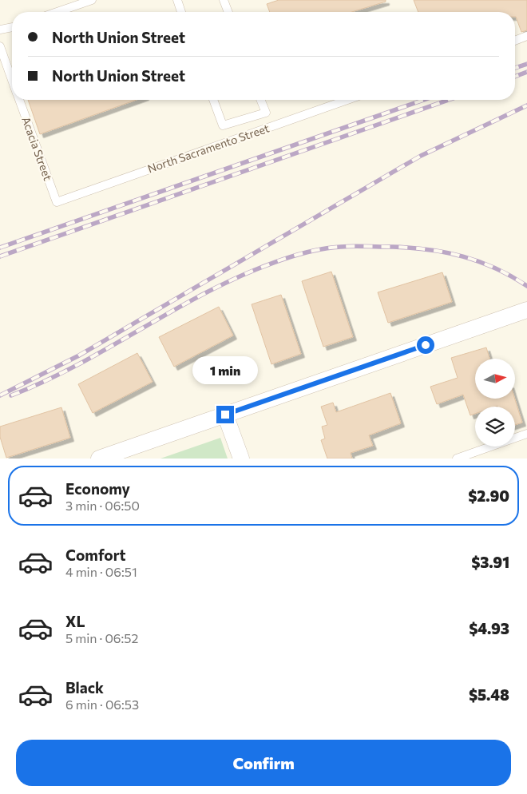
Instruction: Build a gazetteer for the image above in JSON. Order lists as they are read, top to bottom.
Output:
{
  "streets": {
    "lane": ["Acacia Street", "North Sacramento Street"]
  },
  "crossings": [
    ["Acacia Street", "North Sacramento Street"]
  ],
  "north": "right",
  "page": {
    "banner": ["North Union Street", "North Union Street"],
    "bubble": "1 min",
    "list": [
      {
        "name": "Economy",
        "note": "3 min · 06:50",
        "value": "$2.90"
      },
      {
        "name": "Comfort",
        "note": "4 min · 06:51",
        "value": "$3.91"
      },
      {
        "name": "XL",
        "note": "5 min · 06:52",
        "value": "$4.93"
      },
      {
        "name": "Black",
        "note": "6 min · 06:53",
        "value": "$5.48"
      }
    ],
    "buttons": "Confirm"
  }
}
